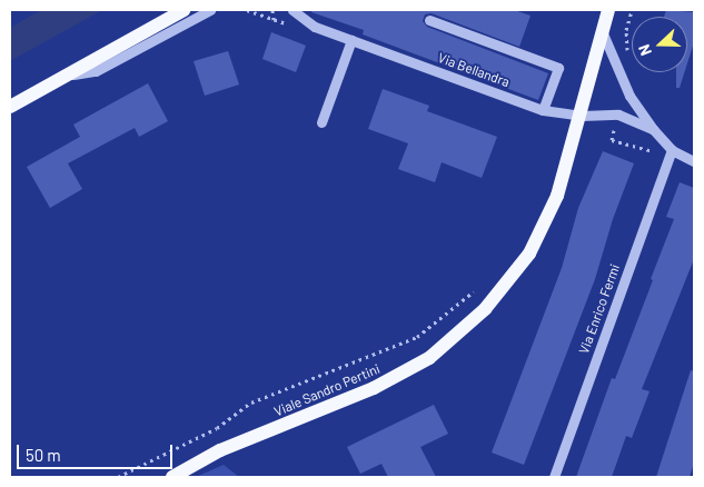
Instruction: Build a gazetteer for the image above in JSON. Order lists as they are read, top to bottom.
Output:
{
  "streets": {
    "main road": ["Viale Sandro Pertini"],
    "street": ["Via Bellandra", "Via Enrico Fermi"]
  },
  "crossings": [
    ["Via Bellandra", "Via Enrico Fermi"],
    ["Via Bellandra", "Viale Sandro Pertini"]
  ],
  "scale_bar": "50 m",
  "north": "left"
}
